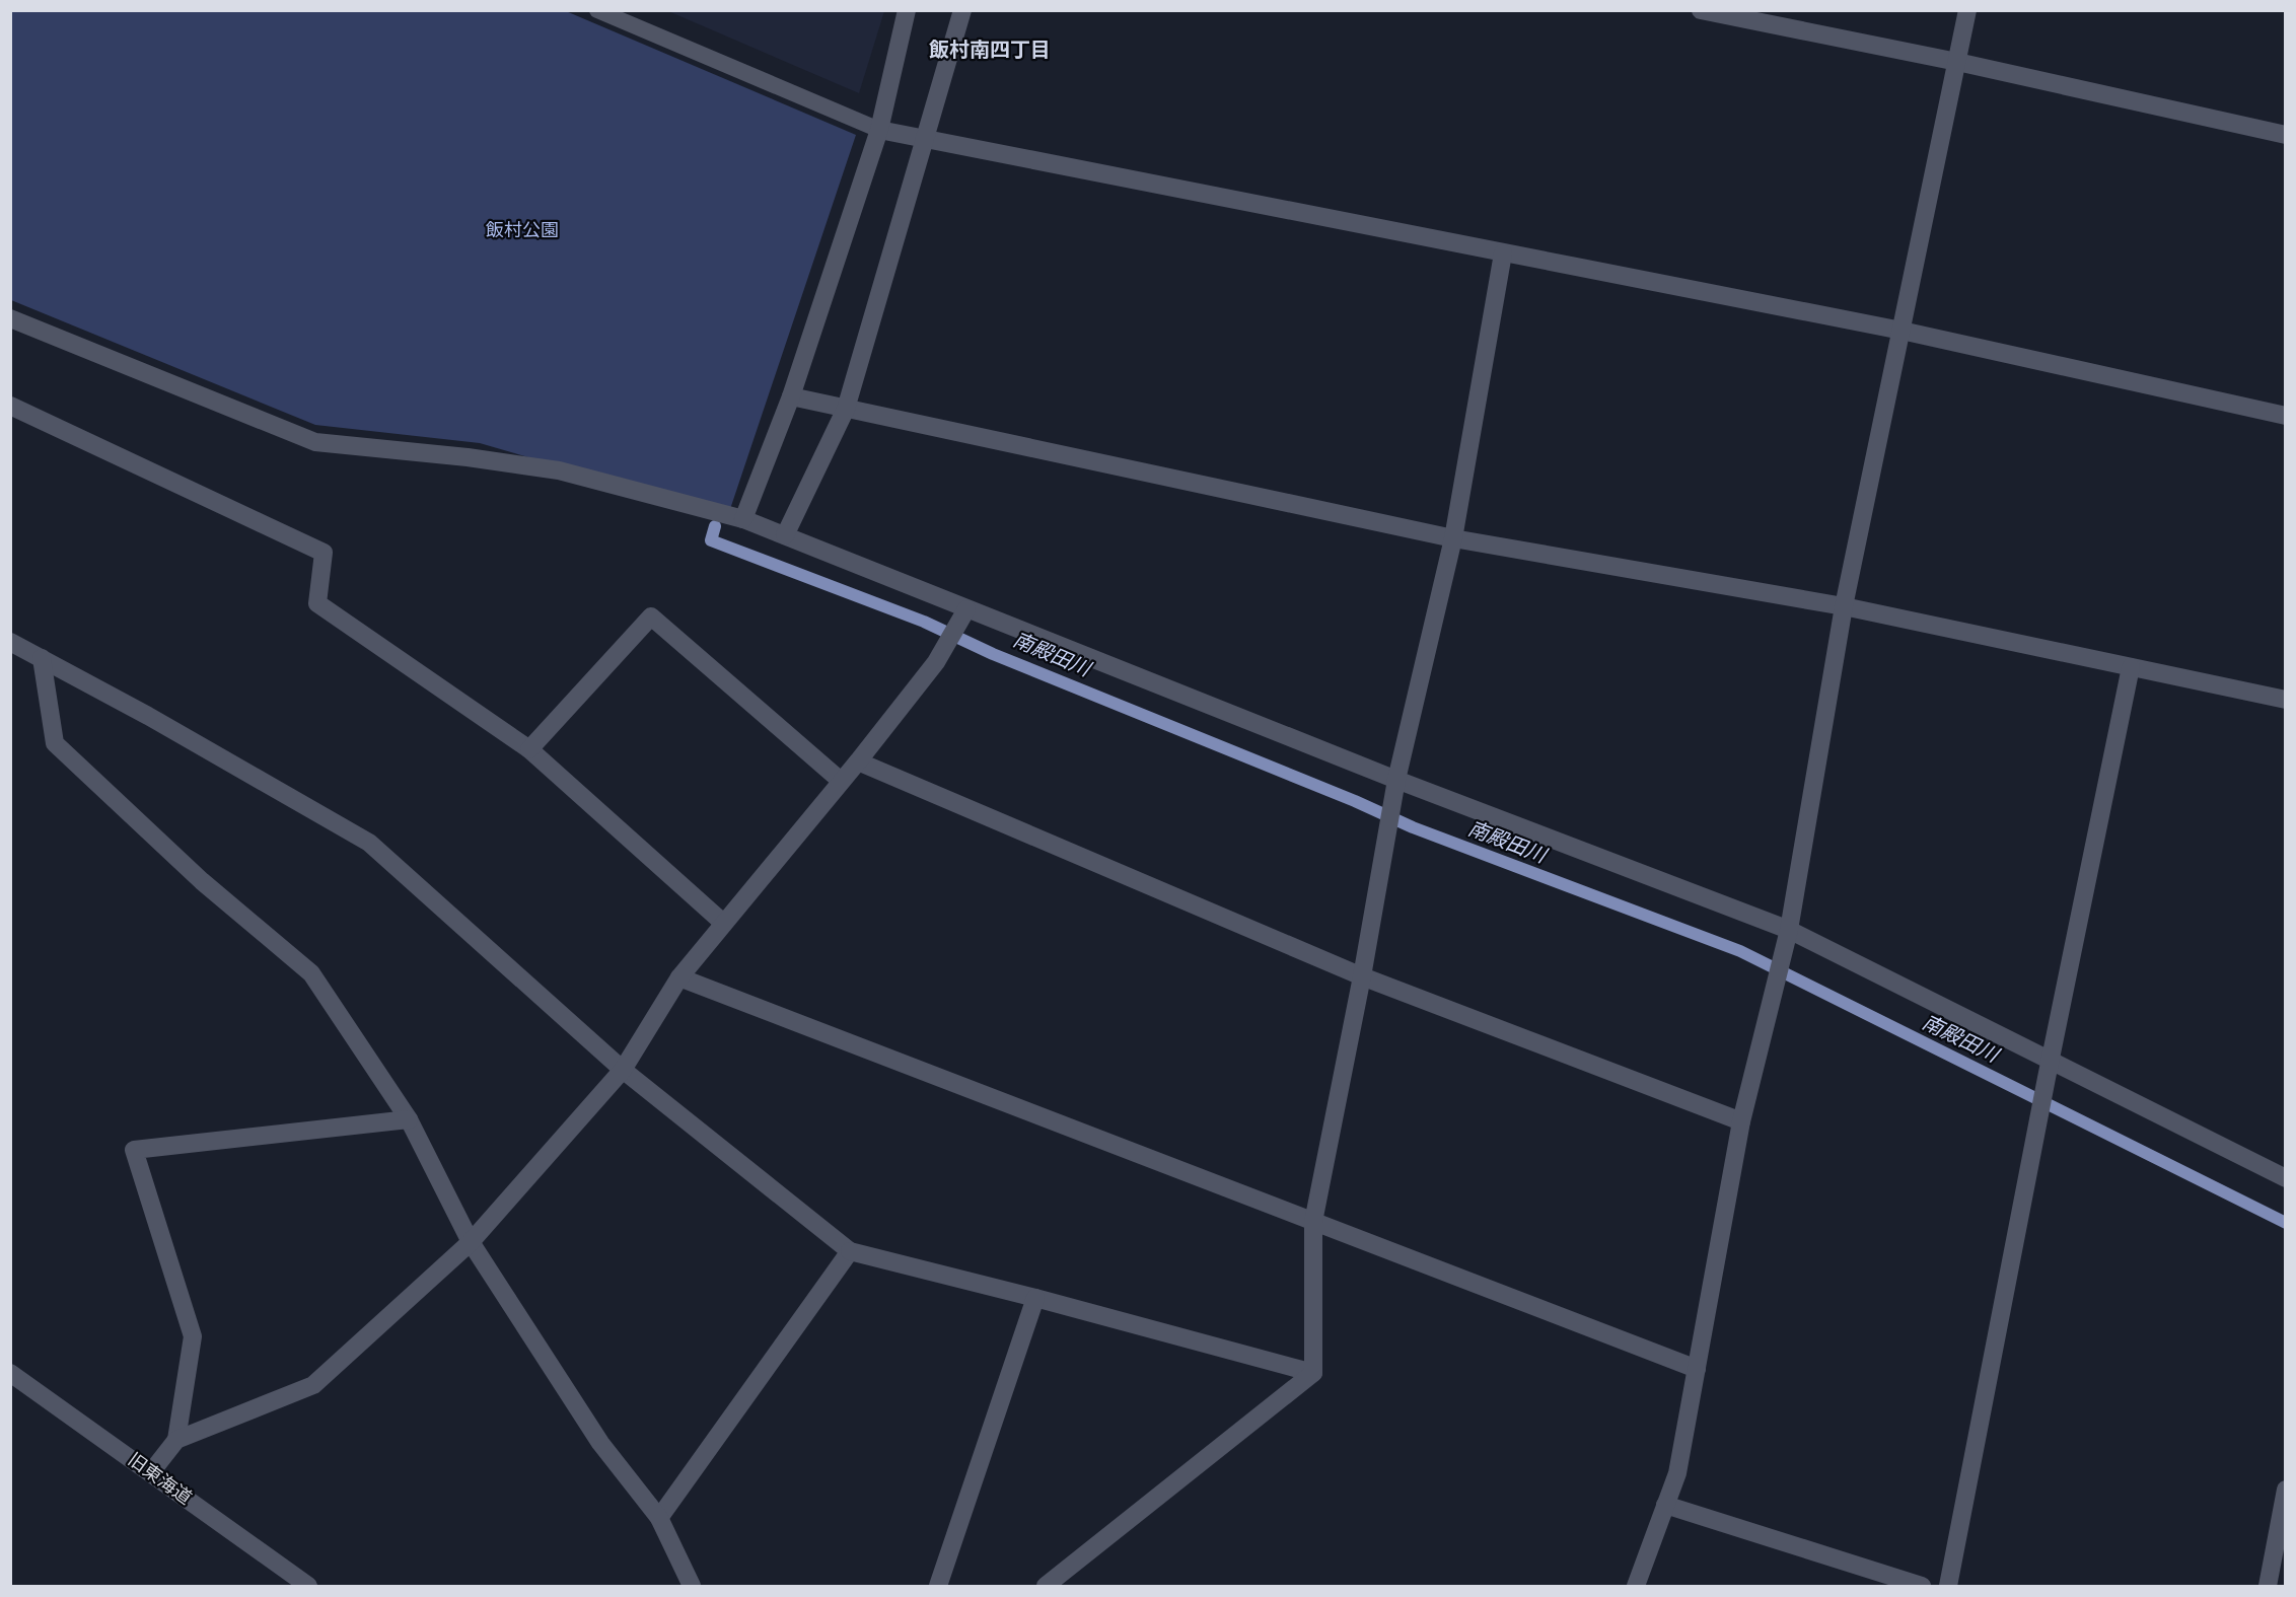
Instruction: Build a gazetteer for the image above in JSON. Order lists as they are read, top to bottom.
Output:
{
  "streets": {
    "street": ["旧東海道"]
  },
  "districts": ["飯村南四丁目"],
  "water": ["南殿田川"],
  "parks": ["飯村公園"]
}
